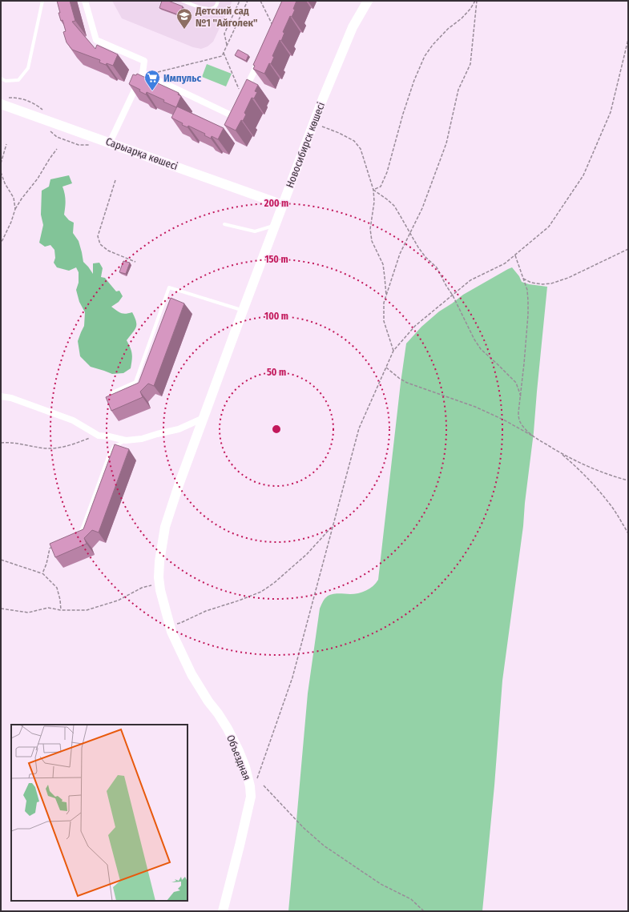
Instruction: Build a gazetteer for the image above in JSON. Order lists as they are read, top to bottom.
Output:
{
  "streets": {
    "main road": ["Новосибирск көшесі", "Сарыарқа көшесі", "Объездная"]
  },
  "crossings": [
    ["Новосибирск көшесі", "Сарыарқа көшесі"],
    ["Новосибирск көшесі", "Объездная"]
  ],
  "places": {
    "school or university": ["Детский сад №1 \"Айголек\""],
    "supermarket": ["Импульс"]
  },
  "rings": [
    "200 m",
    "150 m",
    "100 m",
    "50 m"
  ]
}
